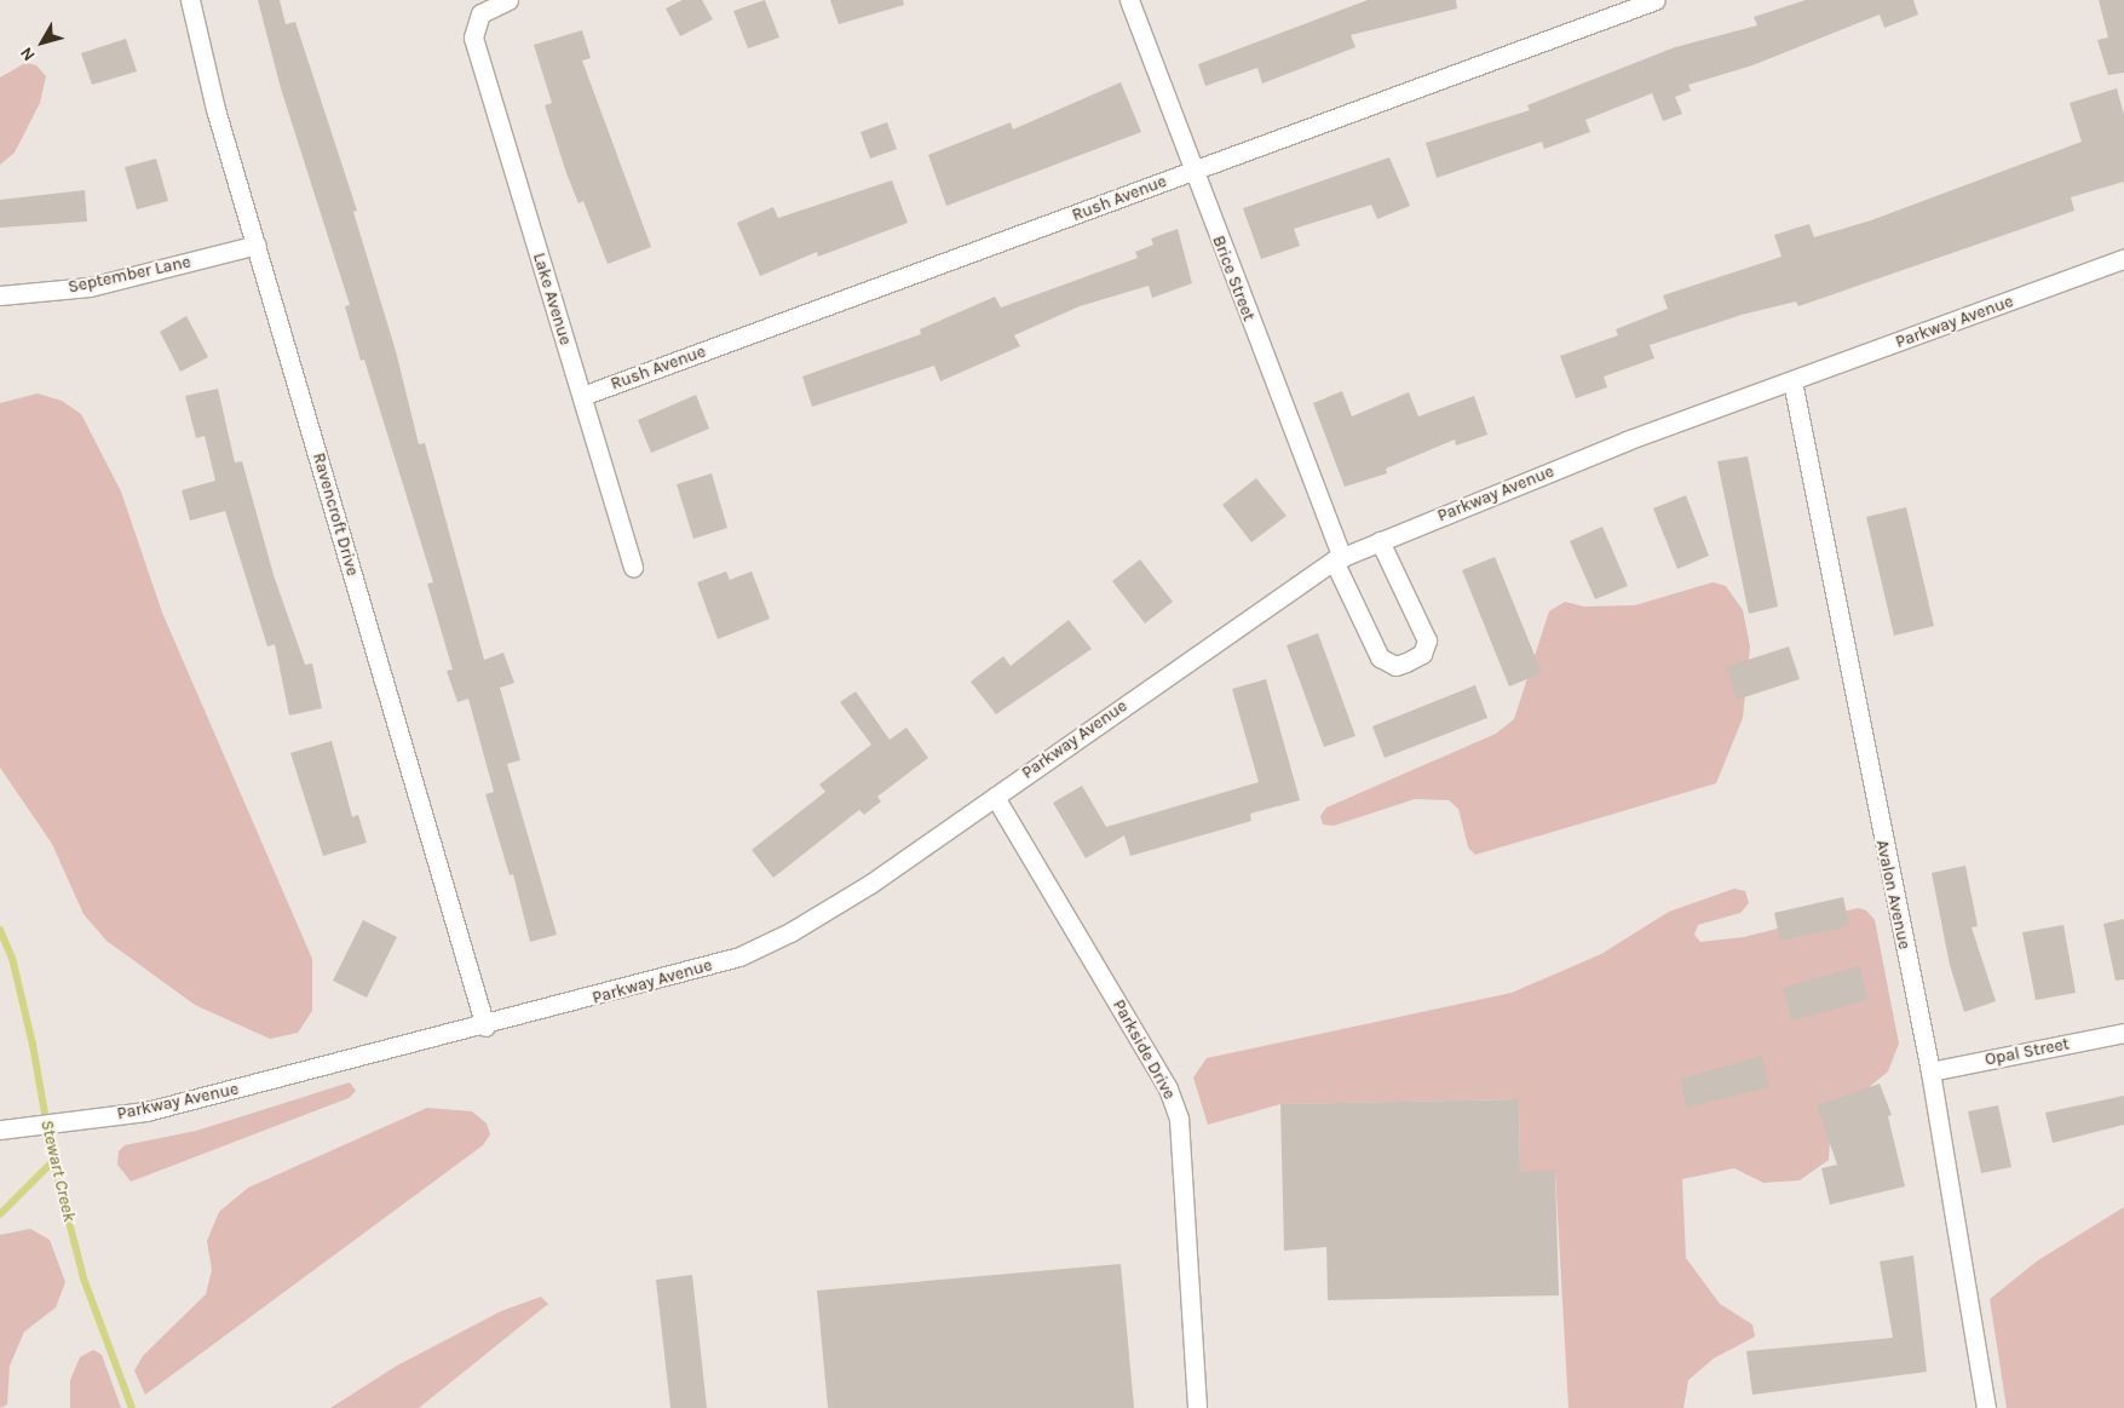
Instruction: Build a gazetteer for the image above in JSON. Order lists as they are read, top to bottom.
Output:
{
  "streets": {
    "street": [
      "Rush Avenue",
      "September Lane",
      "Brice Street",
      "Lake Avenue",
      "Parkway Avenue",
      "Ravencroft Drive",
      "Avalon Avenue",
      "Parkside Drive",
      "Opal Street"
    ]
  },
  "crossings": [
    ["Rush Avenue", "Brice Street"],
    ["Rush Avenue", "Lake Avenue"],
    ["September Lane", "Ravencroft Drive"],
    ["Brice Street", "Parkway Avenue"],
    ["Parkway Avenue", "Ravencroft Drive"],
    ["Parkway Avenue", "Avalon Avenue"],
    ["Parkway Avenue", "Parkside Drive"],
    ["Avalon Avenue", "Opal Street"]
  ],
  "water": ["Stewart Creek"],
  "north": "bottom left"
}
